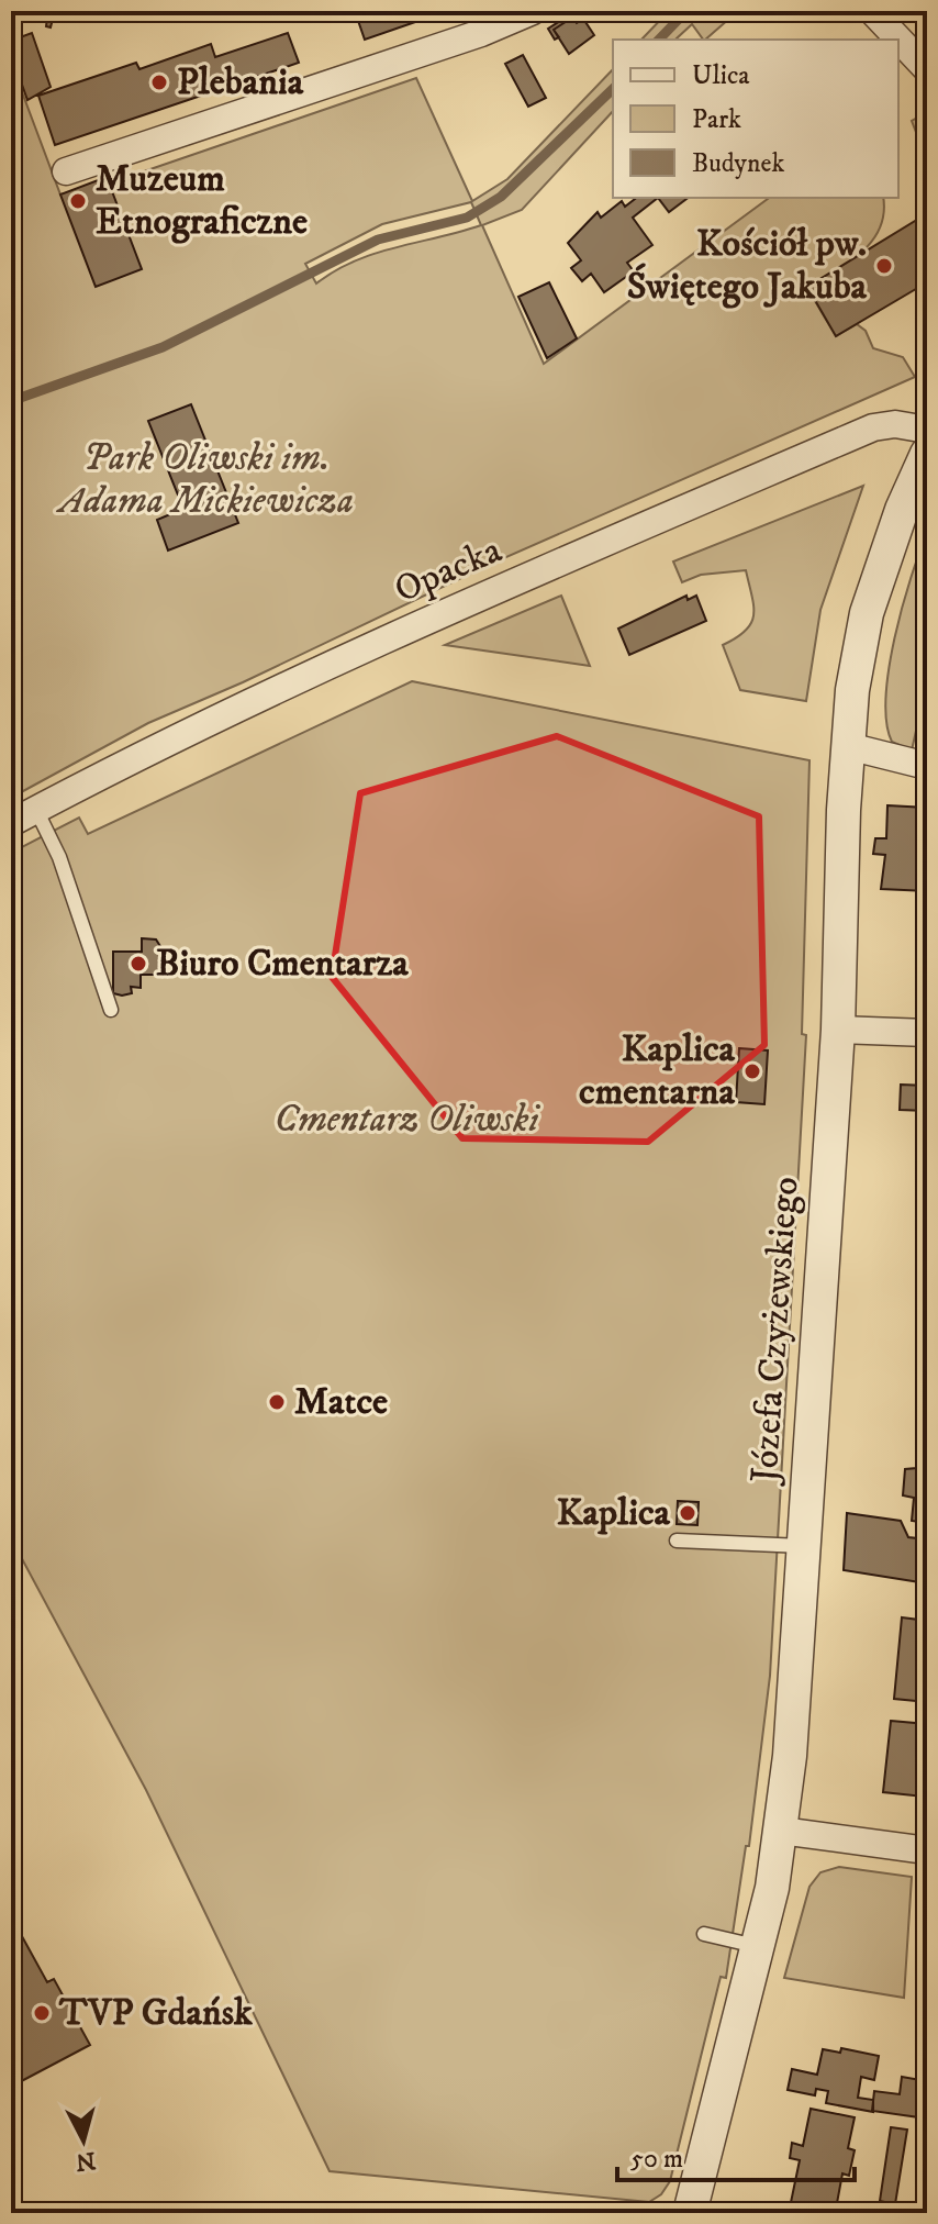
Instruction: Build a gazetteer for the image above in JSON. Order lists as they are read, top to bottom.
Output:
{
  "streets": {
    "street": ["Opacka", "Józefa Czyżewskiego"]
  },
  "parks": ["Park Oliwski im. Adama Mickiewicza", "Cmentarz Oliwski"],
  "places": [
    "Plebania",
    "Muzeum Etnograficzne",
    "Kościół pw. Świętego Jakuba",
    "Biuro Cmentarza",
    "Kaplica cmentarna",
    "Matce",
    "Kaplica",
    "TVP Gdańsk"
  ],
  "legend": ["Ulica", "Park", "Budynek"],
  "scale_bar": "50 m",
  "north": "bottom"
}
